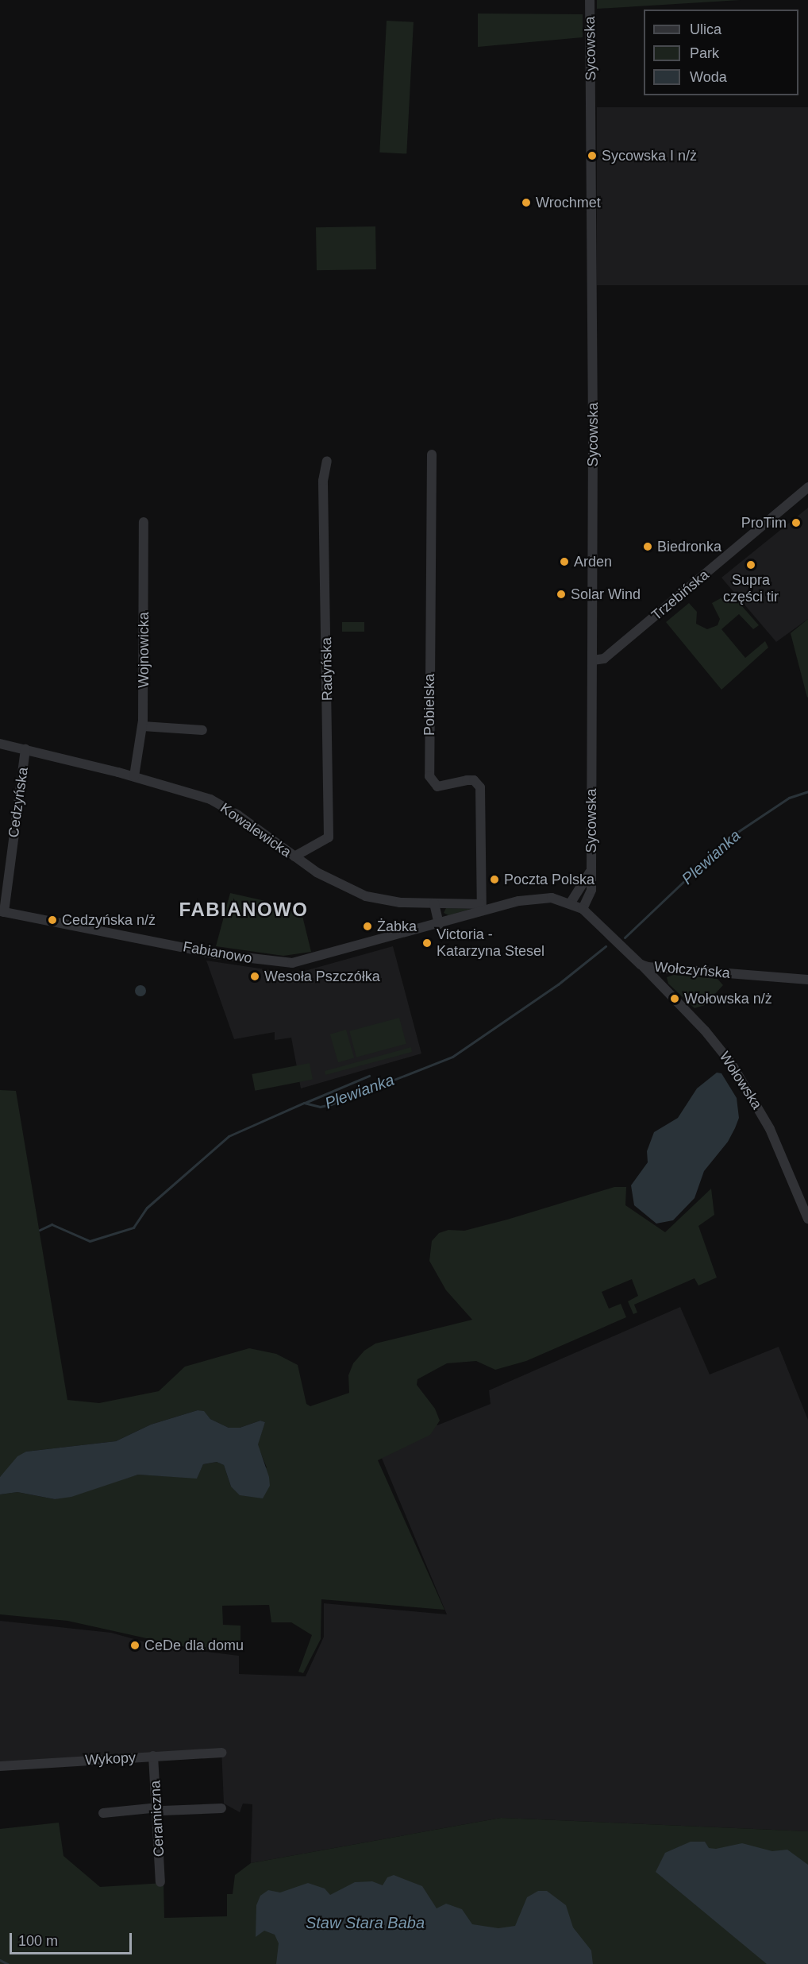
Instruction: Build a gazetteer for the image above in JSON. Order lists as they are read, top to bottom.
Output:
{
  "streets": {
    "street": [
      "Sycowska",
      "Trzebińska",
      "Wojnowicka",
      "Radyńska",
      "Pobielska",
      "Cedzyńska",
      "Kowalewicka",
      "Fabianowo",
      "Wołczyńska",
      "Wołowska",
      "Wykopy",
      "Ceramiczna"
    ]
  },
  "crossings": [
    ["Sycowska", "Trzebińska"],
    ["Sycowska", "Fabianowo"],
    ["Sycowska", "Wołczyńska"],
    ["Wojnowicka", "Kowalewicka"],
    ["Radyńska", "Kowalewicka"],
    ["Pobielska", "Kowalewicka"],
    ["Pobielska", "Fabianowo"],
    ["Cedzyńska", "Kowalewicka"],
    ["Cedzyńska", "Fabianowo"],
    ["Kowalewicka", "Fabianowo"],
    ["Fabianowo", "Wołczyńska"],
    ["Wołczyńska", "Wołowska"],
    ["Wykopy", "Ceramiczna"]
  ],
  "districts": ["FABIANOWO"],
  "water": ["Plewianka", "Staw Stara Baba"],
  "places": [
    "Sycowska I n/ż",
    "Wrochmet",
    "ProTim",
    "Biedronka",
    "Arden",
    "Supra części tir",
    "Solar Wind",
    "Poczta Polska",
    "Cedzyńska n/ż",
    "Żabka",
    "Victoria - Katarzyna Stesel",
    "Wesoła Pszczółka",
    "Wołowska n/ż",
    "CeDe dla domu"
  ],
  "legend": ["Ulica", "Park", "Woda"],
  "scale_bar": "100 m"
}
